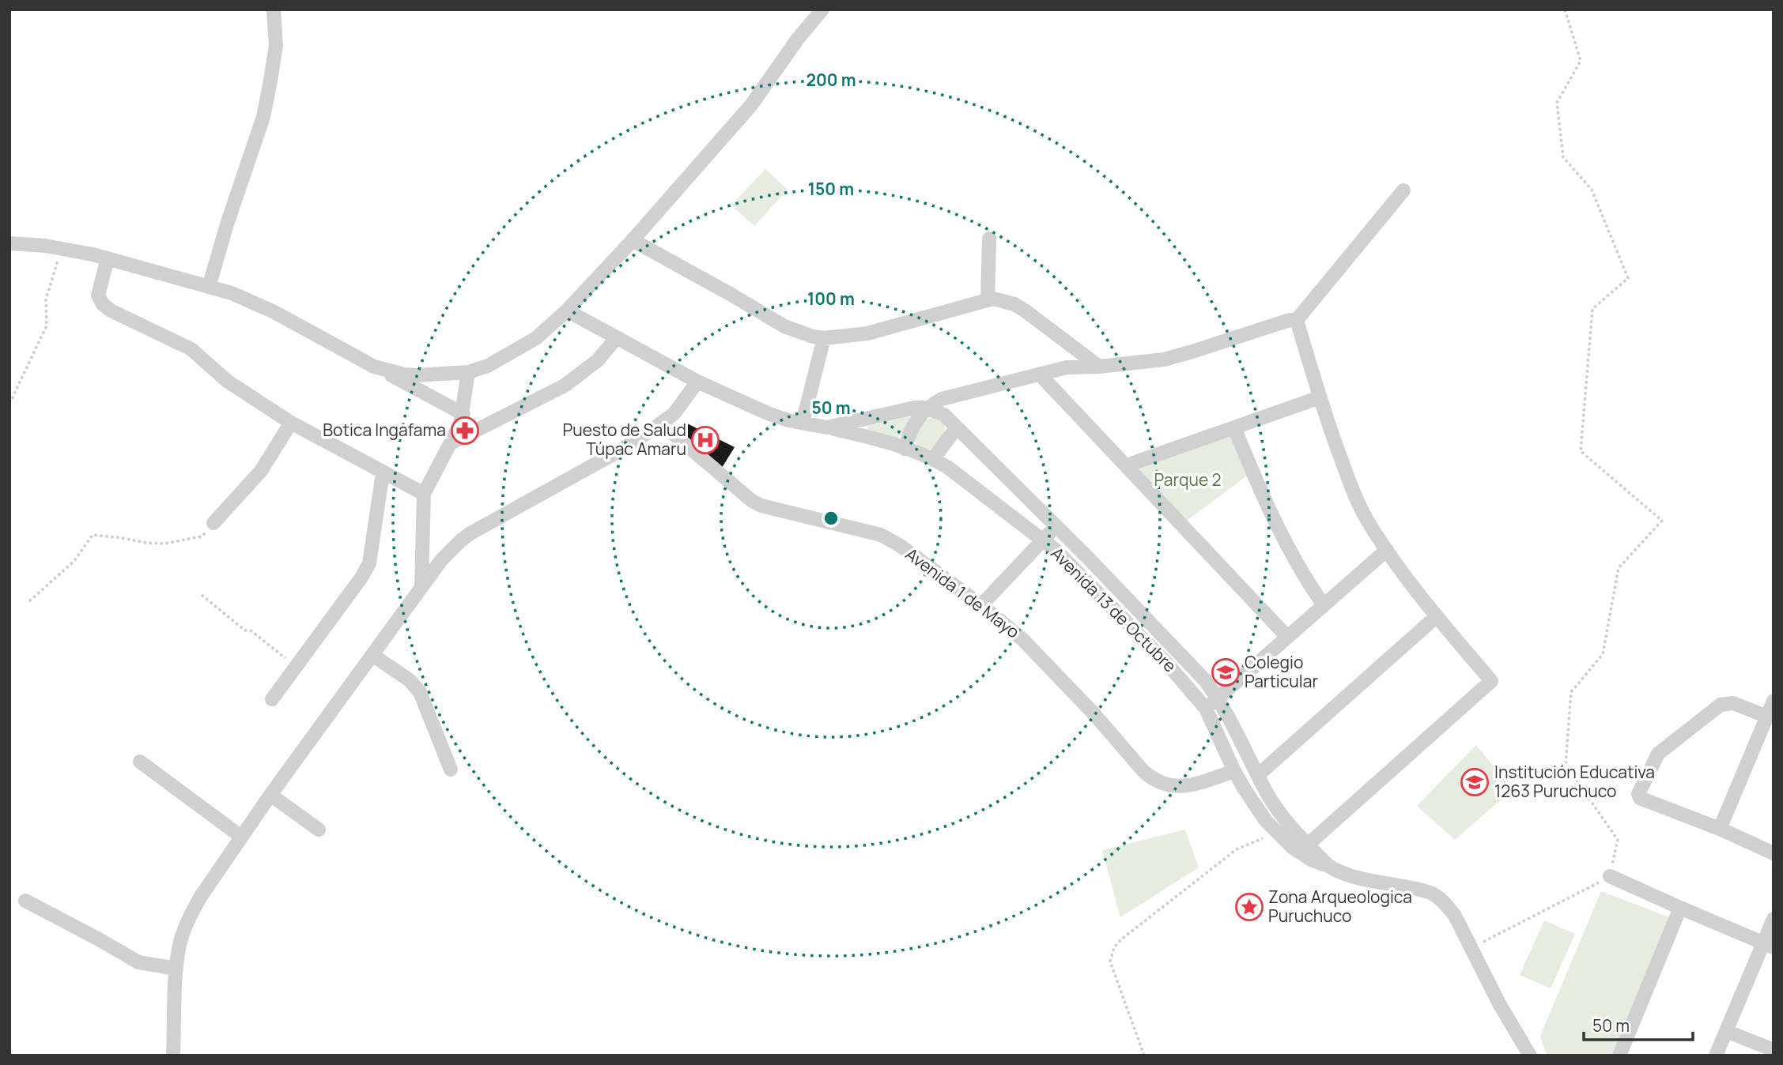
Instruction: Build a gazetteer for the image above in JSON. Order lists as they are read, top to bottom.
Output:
{
  "streets": {
    "street": ["Avenida 1 de Mayo", "Avenida 13 de Octubre"]
  },
  "crossings": [
    ["Avenida 1 de Mayo", "Avenida 13 de Octubre"]
  ],
  "parks": ["Parque 2"],
  "places": {
    "pharmacy": ["Botica Ingafama"],
    "hospital": ["Puesto de Salud Túpac Amaru"],
    "school or university": ["Colegio Particular", "Institución Educativa 1263 Puruchuco"],
    "place": ["Zona Arqueologica Puruchuco"]
  },
  "scale_bar": "50 m",
  "rings": [
    "200 m",
    "150 m",
    "100 m",
    "50 m"
  ]
}
